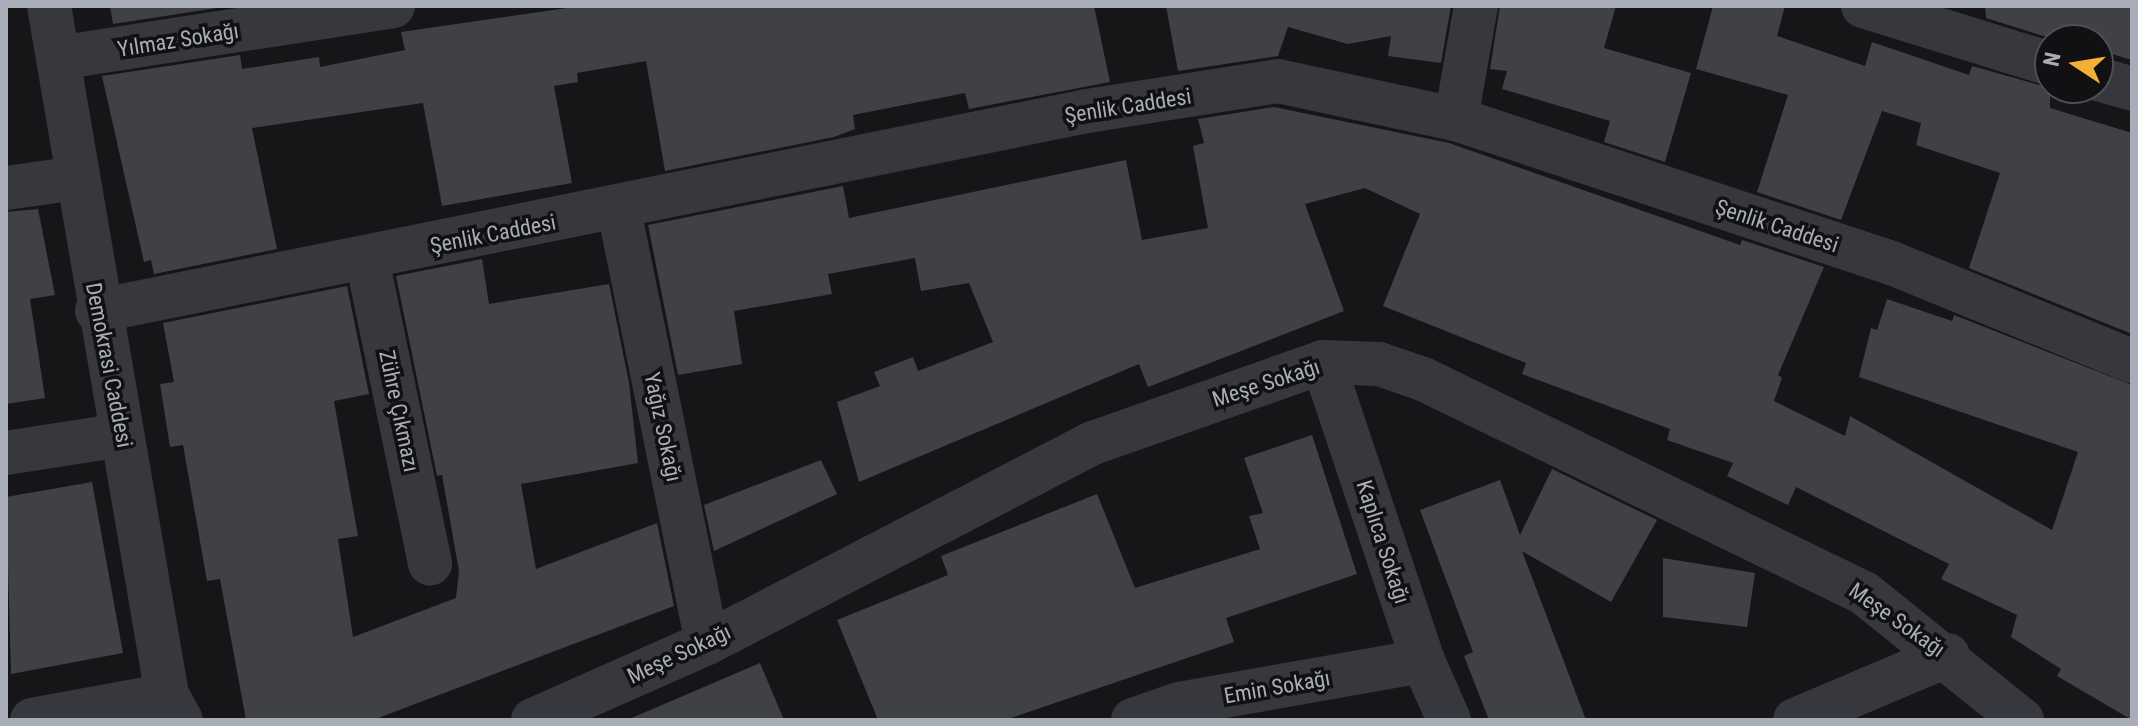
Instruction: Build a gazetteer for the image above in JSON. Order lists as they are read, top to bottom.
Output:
{
  "streets": {
    "street": [
      "Yılmaz Sokağı",
      "Şenlik Caddesi",
      "Demokrasi Caddesi",
      "Meşe Sokağı",
      "Zühre Çıkmazı",
      "Yağız Sokağı",
      "Kaplıca Sokağı",
      "Emin Sokağı"
    ]
  },
  "crossings": [
    ["Yılmaz Sokağı", "Demokrasi Caddesi"],
    ["Şenlik Caddesi", "Demokrasi Caddesi"],
    ["Şenlik Caddesi", "Zühre Çıkmazı"],
    ["Şenlik Caddesi", "Yağız Sokağı"],
    ["Meşe Sokağı", "Yağız Sokağı"],
    ["Meşe Sokağı", "Kaplıca Sokağı"],
    ["Kaplıca Sokağı", "Emin Sokağı"]
  ],
  "north": "left"
}
